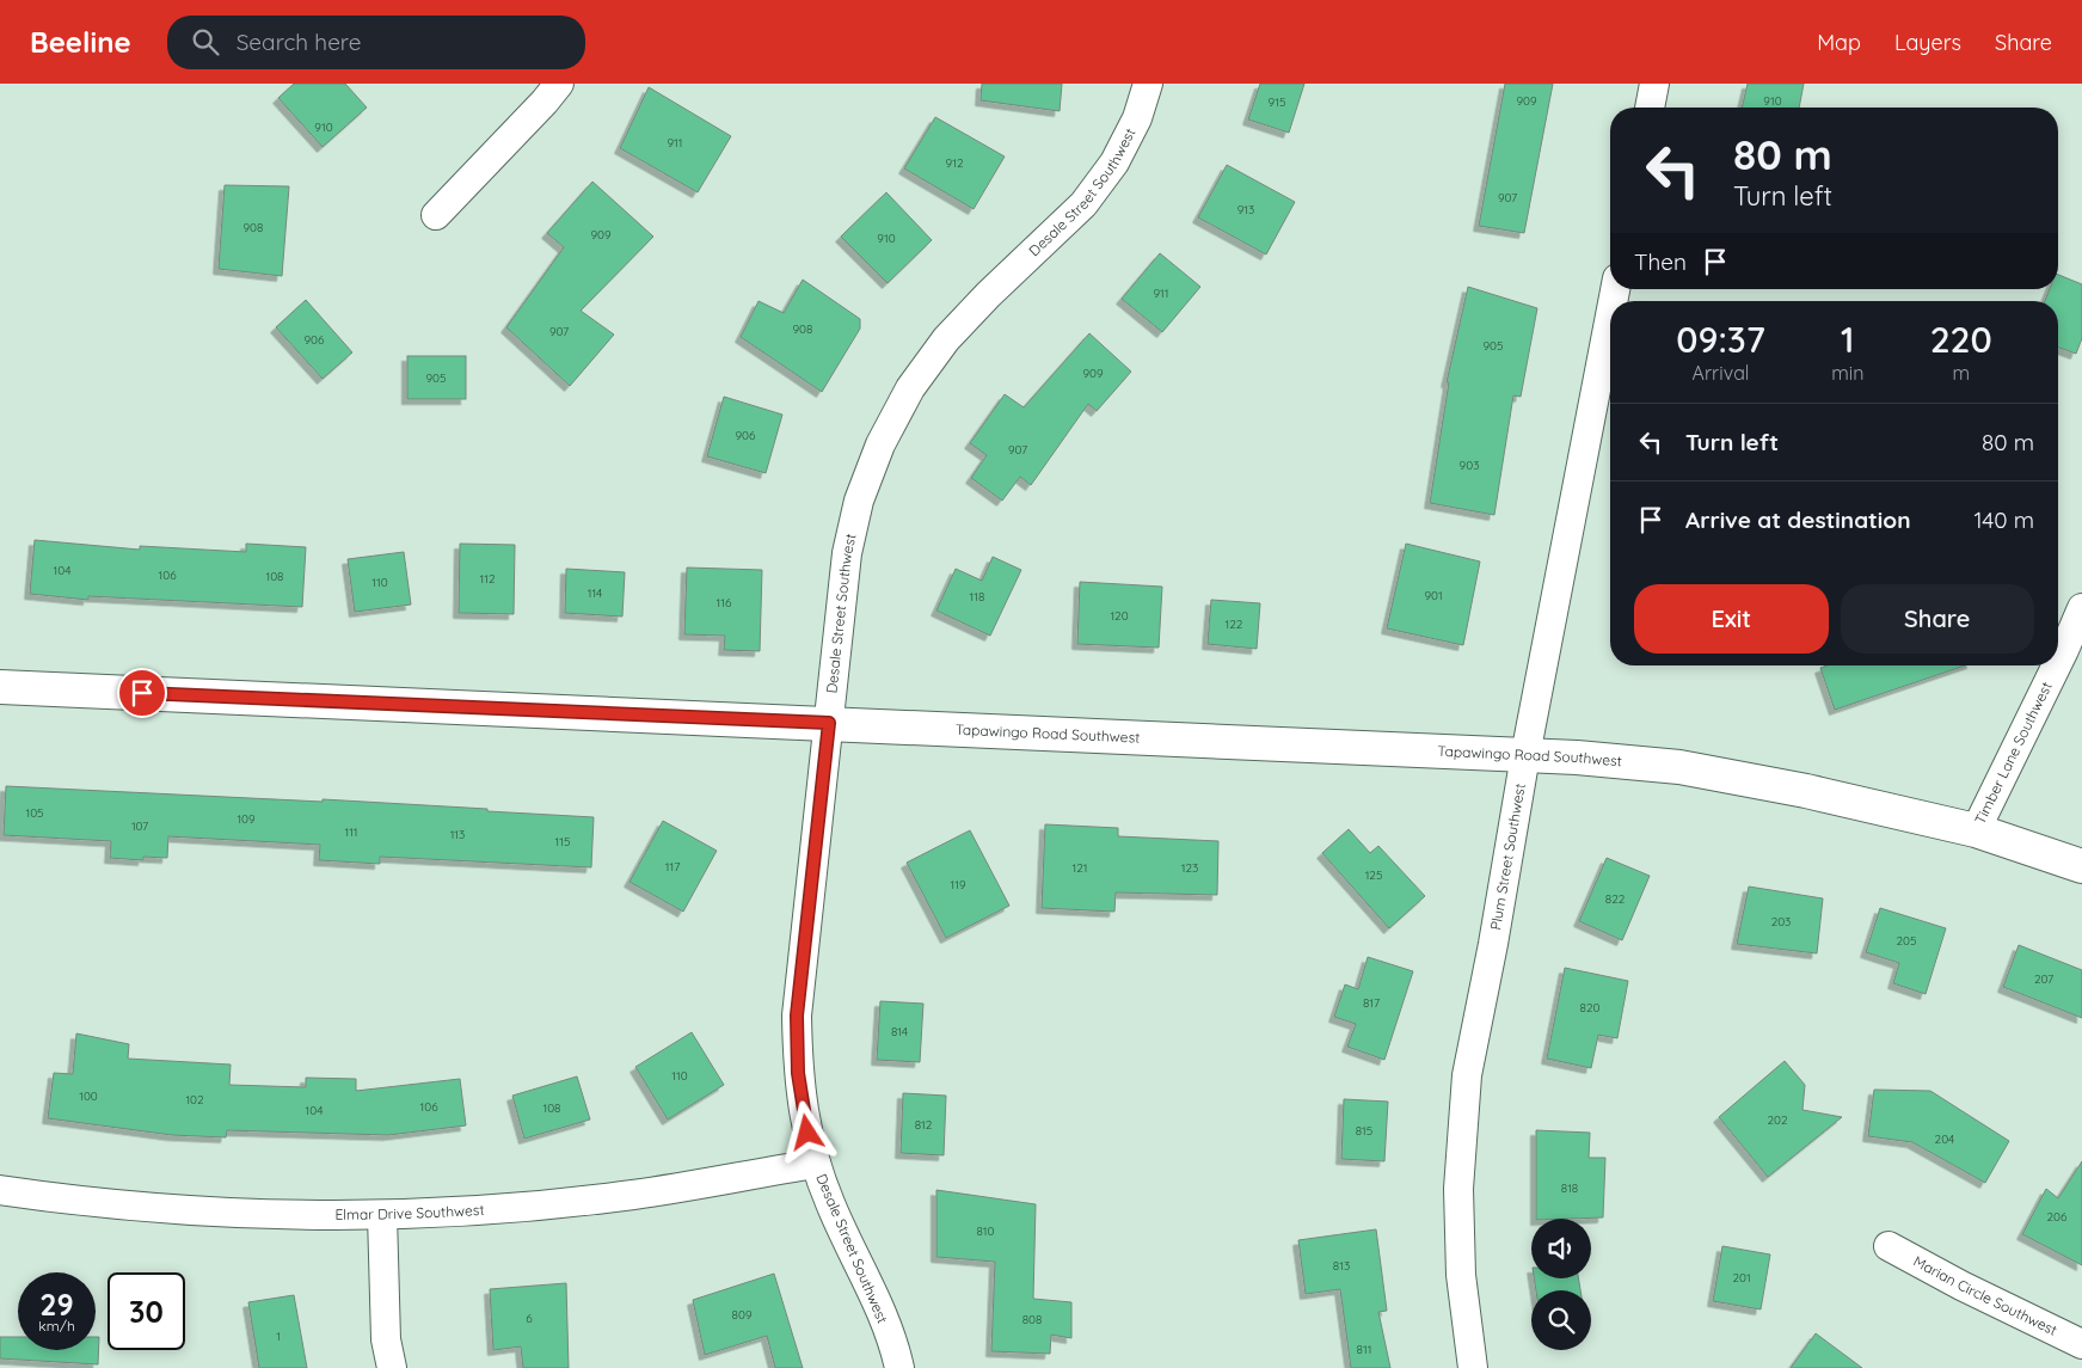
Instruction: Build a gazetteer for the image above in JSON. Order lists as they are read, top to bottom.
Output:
{
  "streets": {
    "street": [
      "Desale Street Southwest",
      "Tapawingo Road Southwest",
      "Timber Lane Southwest",
      "Plum Street Southwest",
      "Elmar Drive Southwest",
      "Marian Circle Southwest"
    ]
  },
  "crossings": [
    ["Desale Street Southwest", "Tapawingo Road Southwest"],
    ["Desale Street Southwest", "Elmar Drive Southwest"],
    ["Tapawingo Road Southwest", "Timber Lane Southwest"],
    ["Tapawingo Road Southwest", "Plum Street Southwest"]
  ],
  "house_numbers": [
    "909",
    "910",
    "915",
    "910",
    "911",
    "912",
    "907",
    "913",
    "908",
    "909",
    "910",
    "911",
    "908",
    "907",
    "906",
    "905",
    "909",
    "905",
    "906",
    "907",
    "903",
    "104",
    "106",
    "108",
    "112",
    "110",
    "114",
    "901",
    "118",
    "116",
    "120",
    "122",
    "105",
    "109",
    "107",
    "111",
    "113",
    "115",
    "117",
    "121",
    "123",
    "125",
    "119",
    "822",
    "203",
    "205",
    "207",
    "817",
    "820",
    "814",
    "110",
    "100",
    "102",
    "106",
    "108",
    "104",
    "202",
    "812",
    "815",
    "204",
    "818",
    "206",
    "810",
    "813",
    "201",
    "809",
    "6",
    "808",
    "1",
    "811"
  ],
  "page": {
    "header": "Beeline",
    "search": "Search here",
    "nav": ["Map", "Layers", "Share"],
    "turn": ["80 m", "Turn left"],
    "then": "Then",
    "eta": [
      "09:37",
      "Arrival",
      "1",
      "min",
      "220",
      "m"
    ],
    "list": [
      {
        "name": "Turn left",
        "value": "80 m"
      },
      {
        "name": "Arrive at destination",
        "value": "140 m"
      }
    ],
    "buttons": ["Exit", "Share"],
    "speed": "29 km/h",
    "limit": "30"
  }
}
